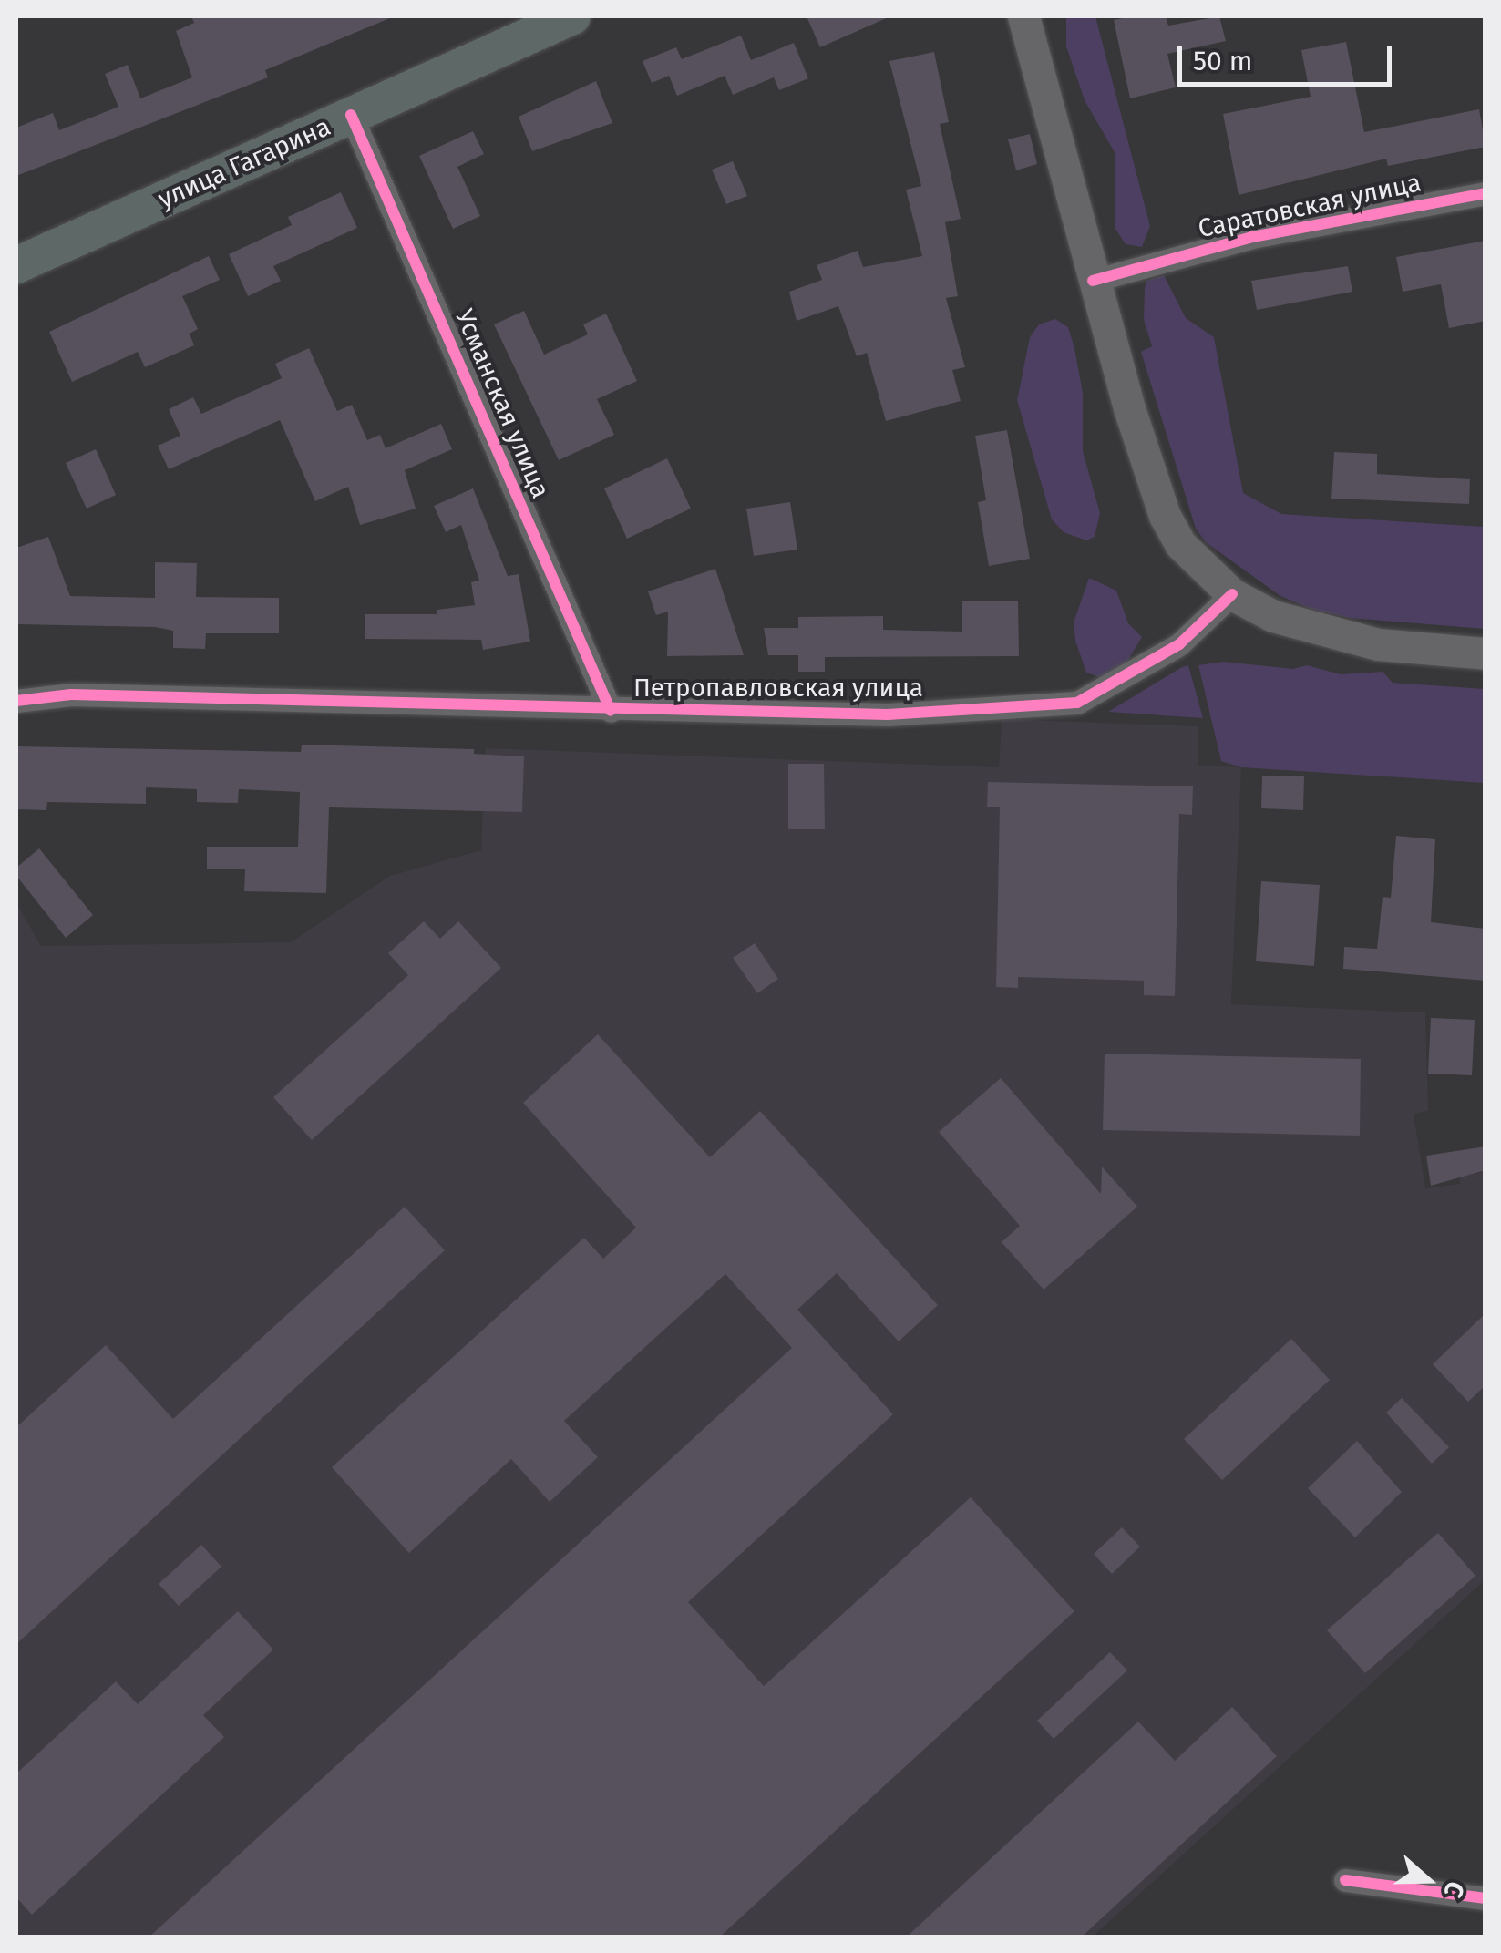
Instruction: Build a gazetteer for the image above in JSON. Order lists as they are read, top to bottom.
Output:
{
  "streets": {
    "main road": ["улица Гагарина"],
    "street": ["Саратовская улица", "Усманская улица", "Петропавловская улица"]
  },
  "crossings": [
    ["улица Гагарина", "Усманская улица"],
    ["Усманская улица", "Петропавловская улица"]
  ],
  "scale_bar": "50 m",
  "north": "right"
}
